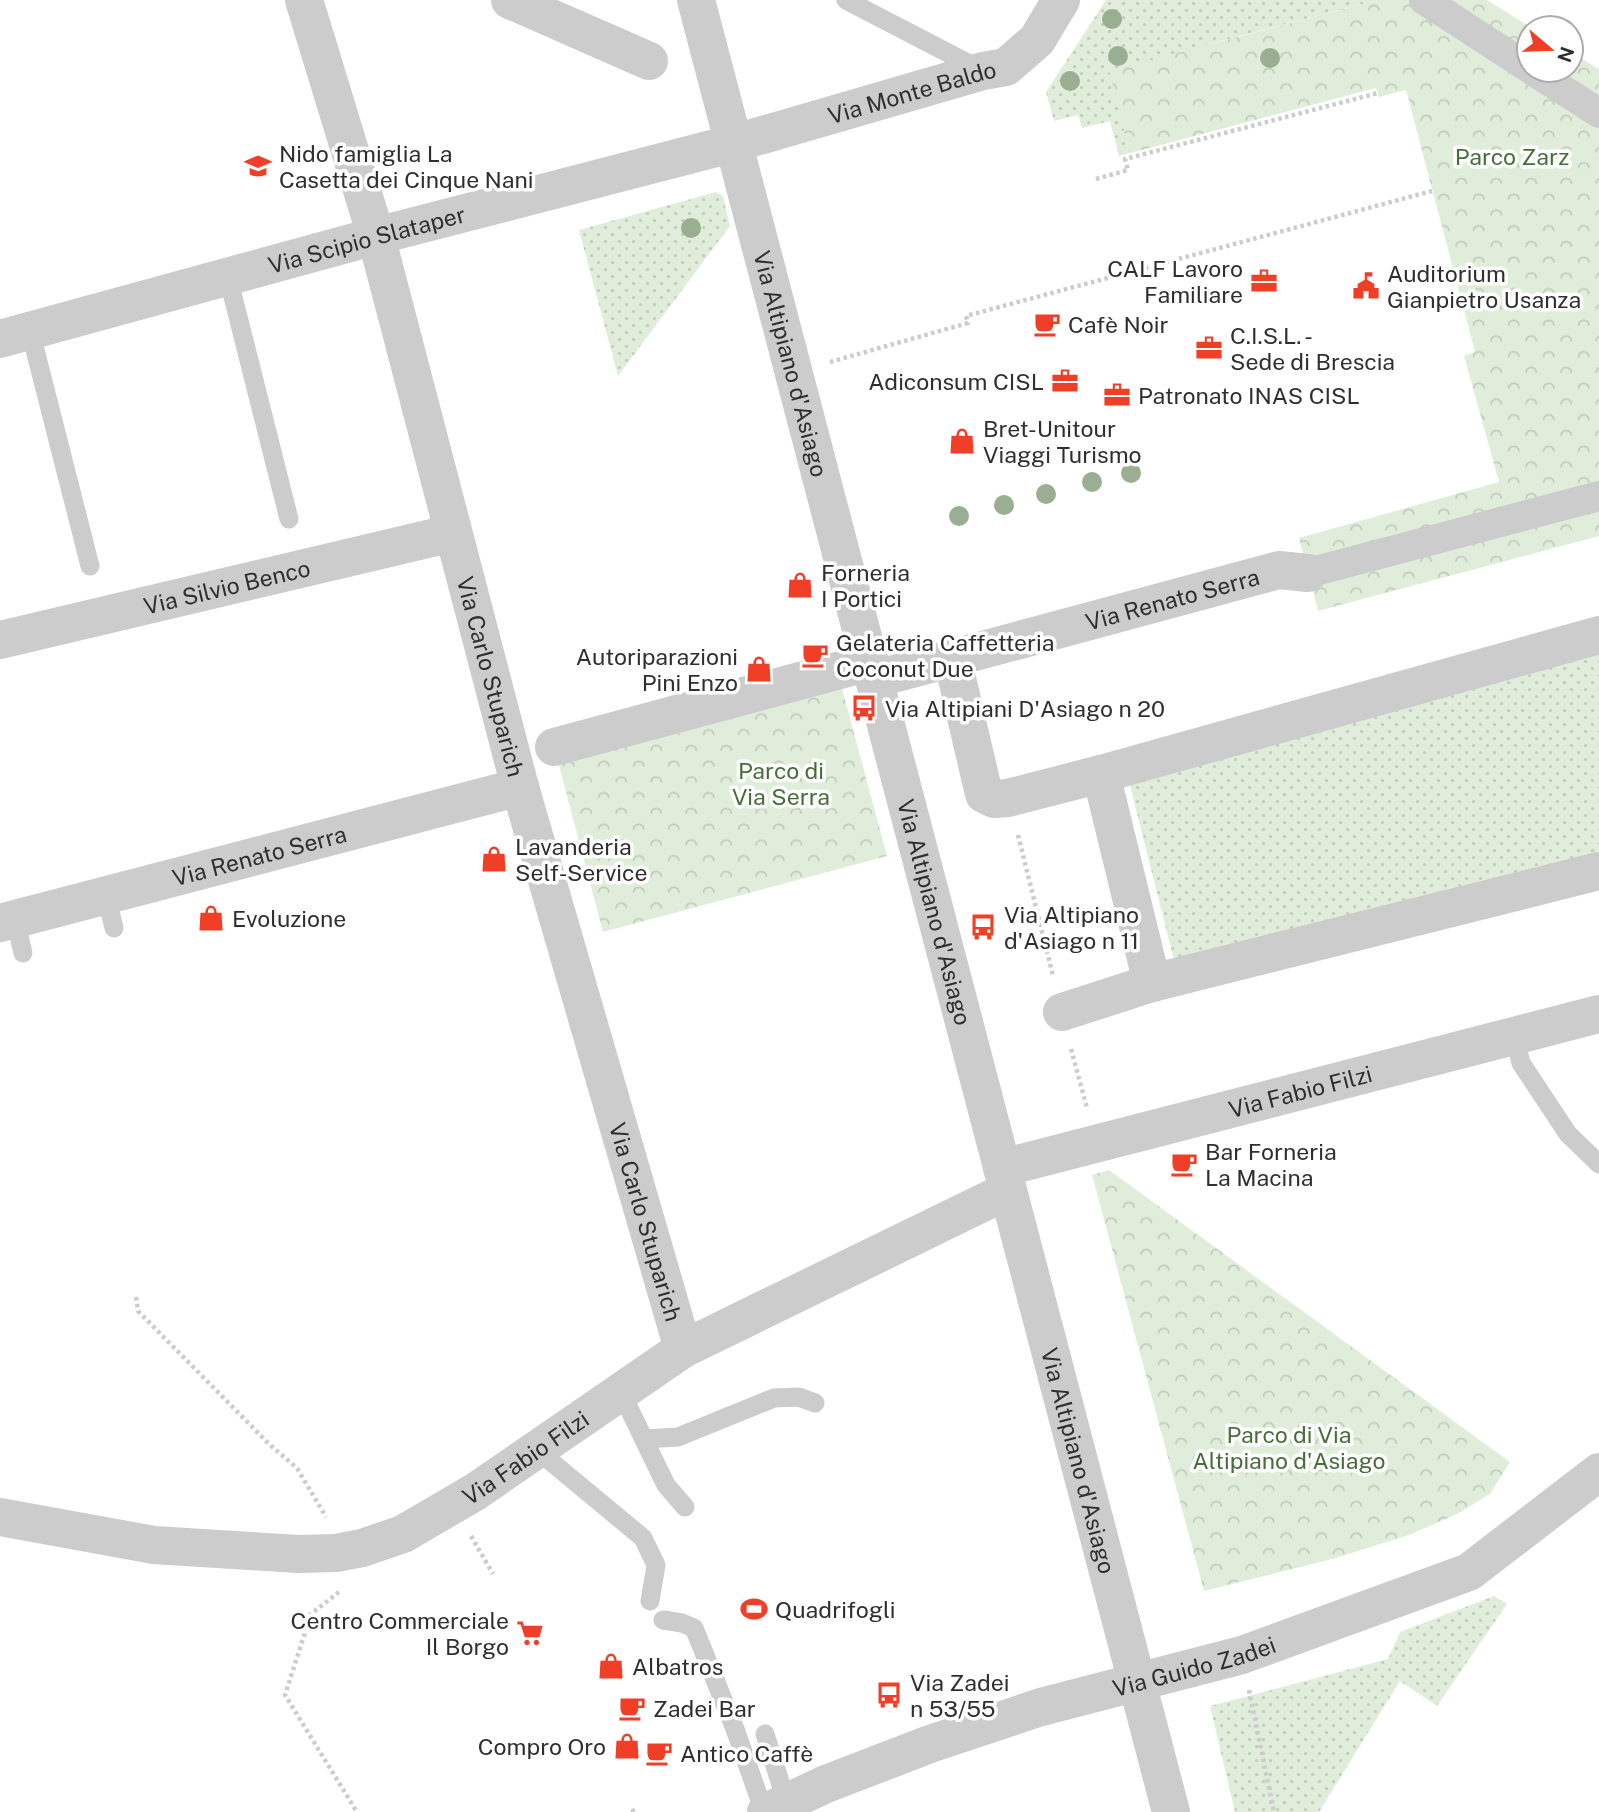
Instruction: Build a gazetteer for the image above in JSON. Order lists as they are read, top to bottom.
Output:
{
  "streets": {
    "street": [
      "Via Monte Baldo",
      "Via Scipio Slataper",
      "Via Altipiano d'Asiago",
      "Via Silvio Benco",
      "Via Renato Serra",
      "Via Carlo Stuparich",
      "Via Fabio Filzi",
      "Via Guido Zadei"
    ]
  },
  "crossings": [
    ["Via Monte Baldo", "Via Scipio Slataper"],
    ["Via Monte Baldo", "Via Altipiano d'Asiago"],
    ["Via Scipio Slataper", "Via Altipiano d'Asiago"],
    ["Via Scipio Slataper", "Via Carlo Stuparich"],
    ["Via Altipiano d'Asiago", "Via Renato Serra"],
    ["Via Altipiano d'Asiago", "Via Fabio Filzi"],
    ["Via Altipiano d'Asiago", "Via Guido Zadei"],
    ["Via Silvio Benco", "Via Carlo Stuparich"],
    ["Via Renato Serra", "Via Carlo Stuparich"],
    ["Via Carlo Stuparich", "Via Fabio Filzi"]
  ],
  "parks": ["Parco Zarz", "Parco di Via Serra", "Parco di Via Altipiano d'Asiago"],
  "places": {
    "school or university": ["Nido famiglia La Casetta dei Cinque Nani"],
    "office": [
      "CALF Lavoro Familiare",
      "C.I.S.L. - Sede di Brescia",
      "Adiconsum CISL",
      "Patronato INAS CISL"
    ],
    "public building": ["Auditorium Gianpietro Usanza"],
    "cafe": [
      "Cafè Noir",
      "Gelateria Caffetteria Coconut Due",
      "Bar Forneria La Macina",
      "Zadei Bar",
      "Antico Caffè"
    ],
    "shop": [
      "Bret-Unitour Viaggi Turismo",
      "Forneria I Portici",
      "Autoriparazioni Pini Enzo",
      "Lavanderia Self-Service",
      "Evoluzione",
      "Albatros",
      "Compro Oro"
    ],
    "bus stop": ["Via Altipiani D'Asiago n 20", "Via Altipiano d'Asiago n 11", "Via Zadei n 53/55"],
    "sports": ["Quadrifogli"],
    "supermarket": ["Centro Commerciale Il Borgo"]
  },
  "north": "right"
}
